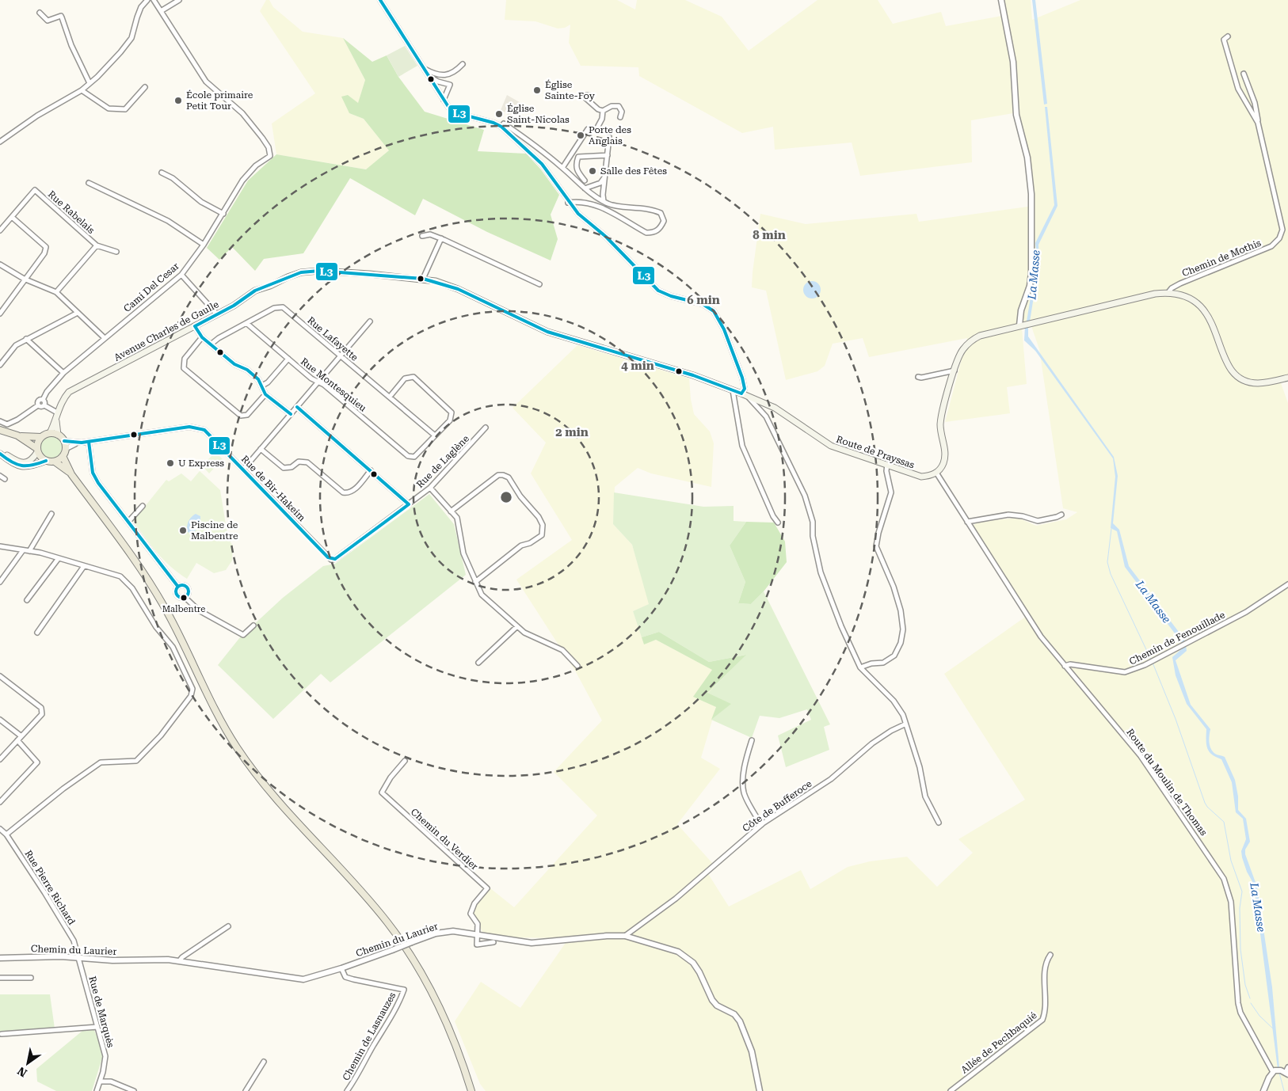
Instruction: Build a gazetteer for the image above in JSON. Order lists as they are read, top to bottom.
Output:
{
  "streets": {
    "main road": ["Avenue Charles de Gaulle", "Route de Prayssas"],
    "street": [
      "Rue Rabelais",
      "Chemin de Mothis",
      "Cami Del Cesar",
      "Rue Lafayette",
      "Rue Montesquieu",
      "Rue de Laglène",
      "Rue de Bir-Hakeim",
      "Chemin de Fenouillade",
      "Route du Moulin de Thomas",
      "Côte de Bufferoce",
      "Chemin du Verdier",
      "Rue Pierre Richard",
      "Chemin du Laurier",
      "Rue de Marquès",
      "Chemin de Lasnauzes",
      "Allée de Pechbaquié"
    ]
  },
  "crossings": [
    ["Avenue Charles de Gaulle", "Route de Prayssas"],
    ["Avenue Charles de Gaulle", "Rue de Bir-Hakeim"],
    ["Rue Lafayette", "Rue Montesquieu"],
    ["Route de Prayssas", "Route du Moulin de Thomas"],
    ["Rue de Laglène", "Rue de Bir-Hakeim"],
    ["Chemin de Fenouillade", "Route du Moulin de Thomas"],
    ["Côte de Bufferoce", "Chemin du Laurier"],
    ["Chemin du Verdier", "Chemin du Laurier"],
    ["Rue Pierre Richard", "Chemin du Laurier"],
    ["Rue Pierre Richard", "Rue de Marquès"],
    ["Chemin du Laurier", "Rue de Marquès"],
    ["Chemin du Laurier", "Chemin de Lasnauzes"]
  ],
  "water": ["La Masse"],
  "places": [
    "Église Sainte-Foy",
    "École primaire Petit Tour",
    "Église Saint-Nicolas",
    "Porte des Anglais",
    "Salle des Fêtes",
    "U Express",
    "Piscine de Malbentre",
    "Malbentre"
  ],
  "lines": ["transit line L3"],
  "north": "bottom left",
  "rings": [
    "8 min",
    "6 min",
    "4 min",
    "2 min"
  ]
}
